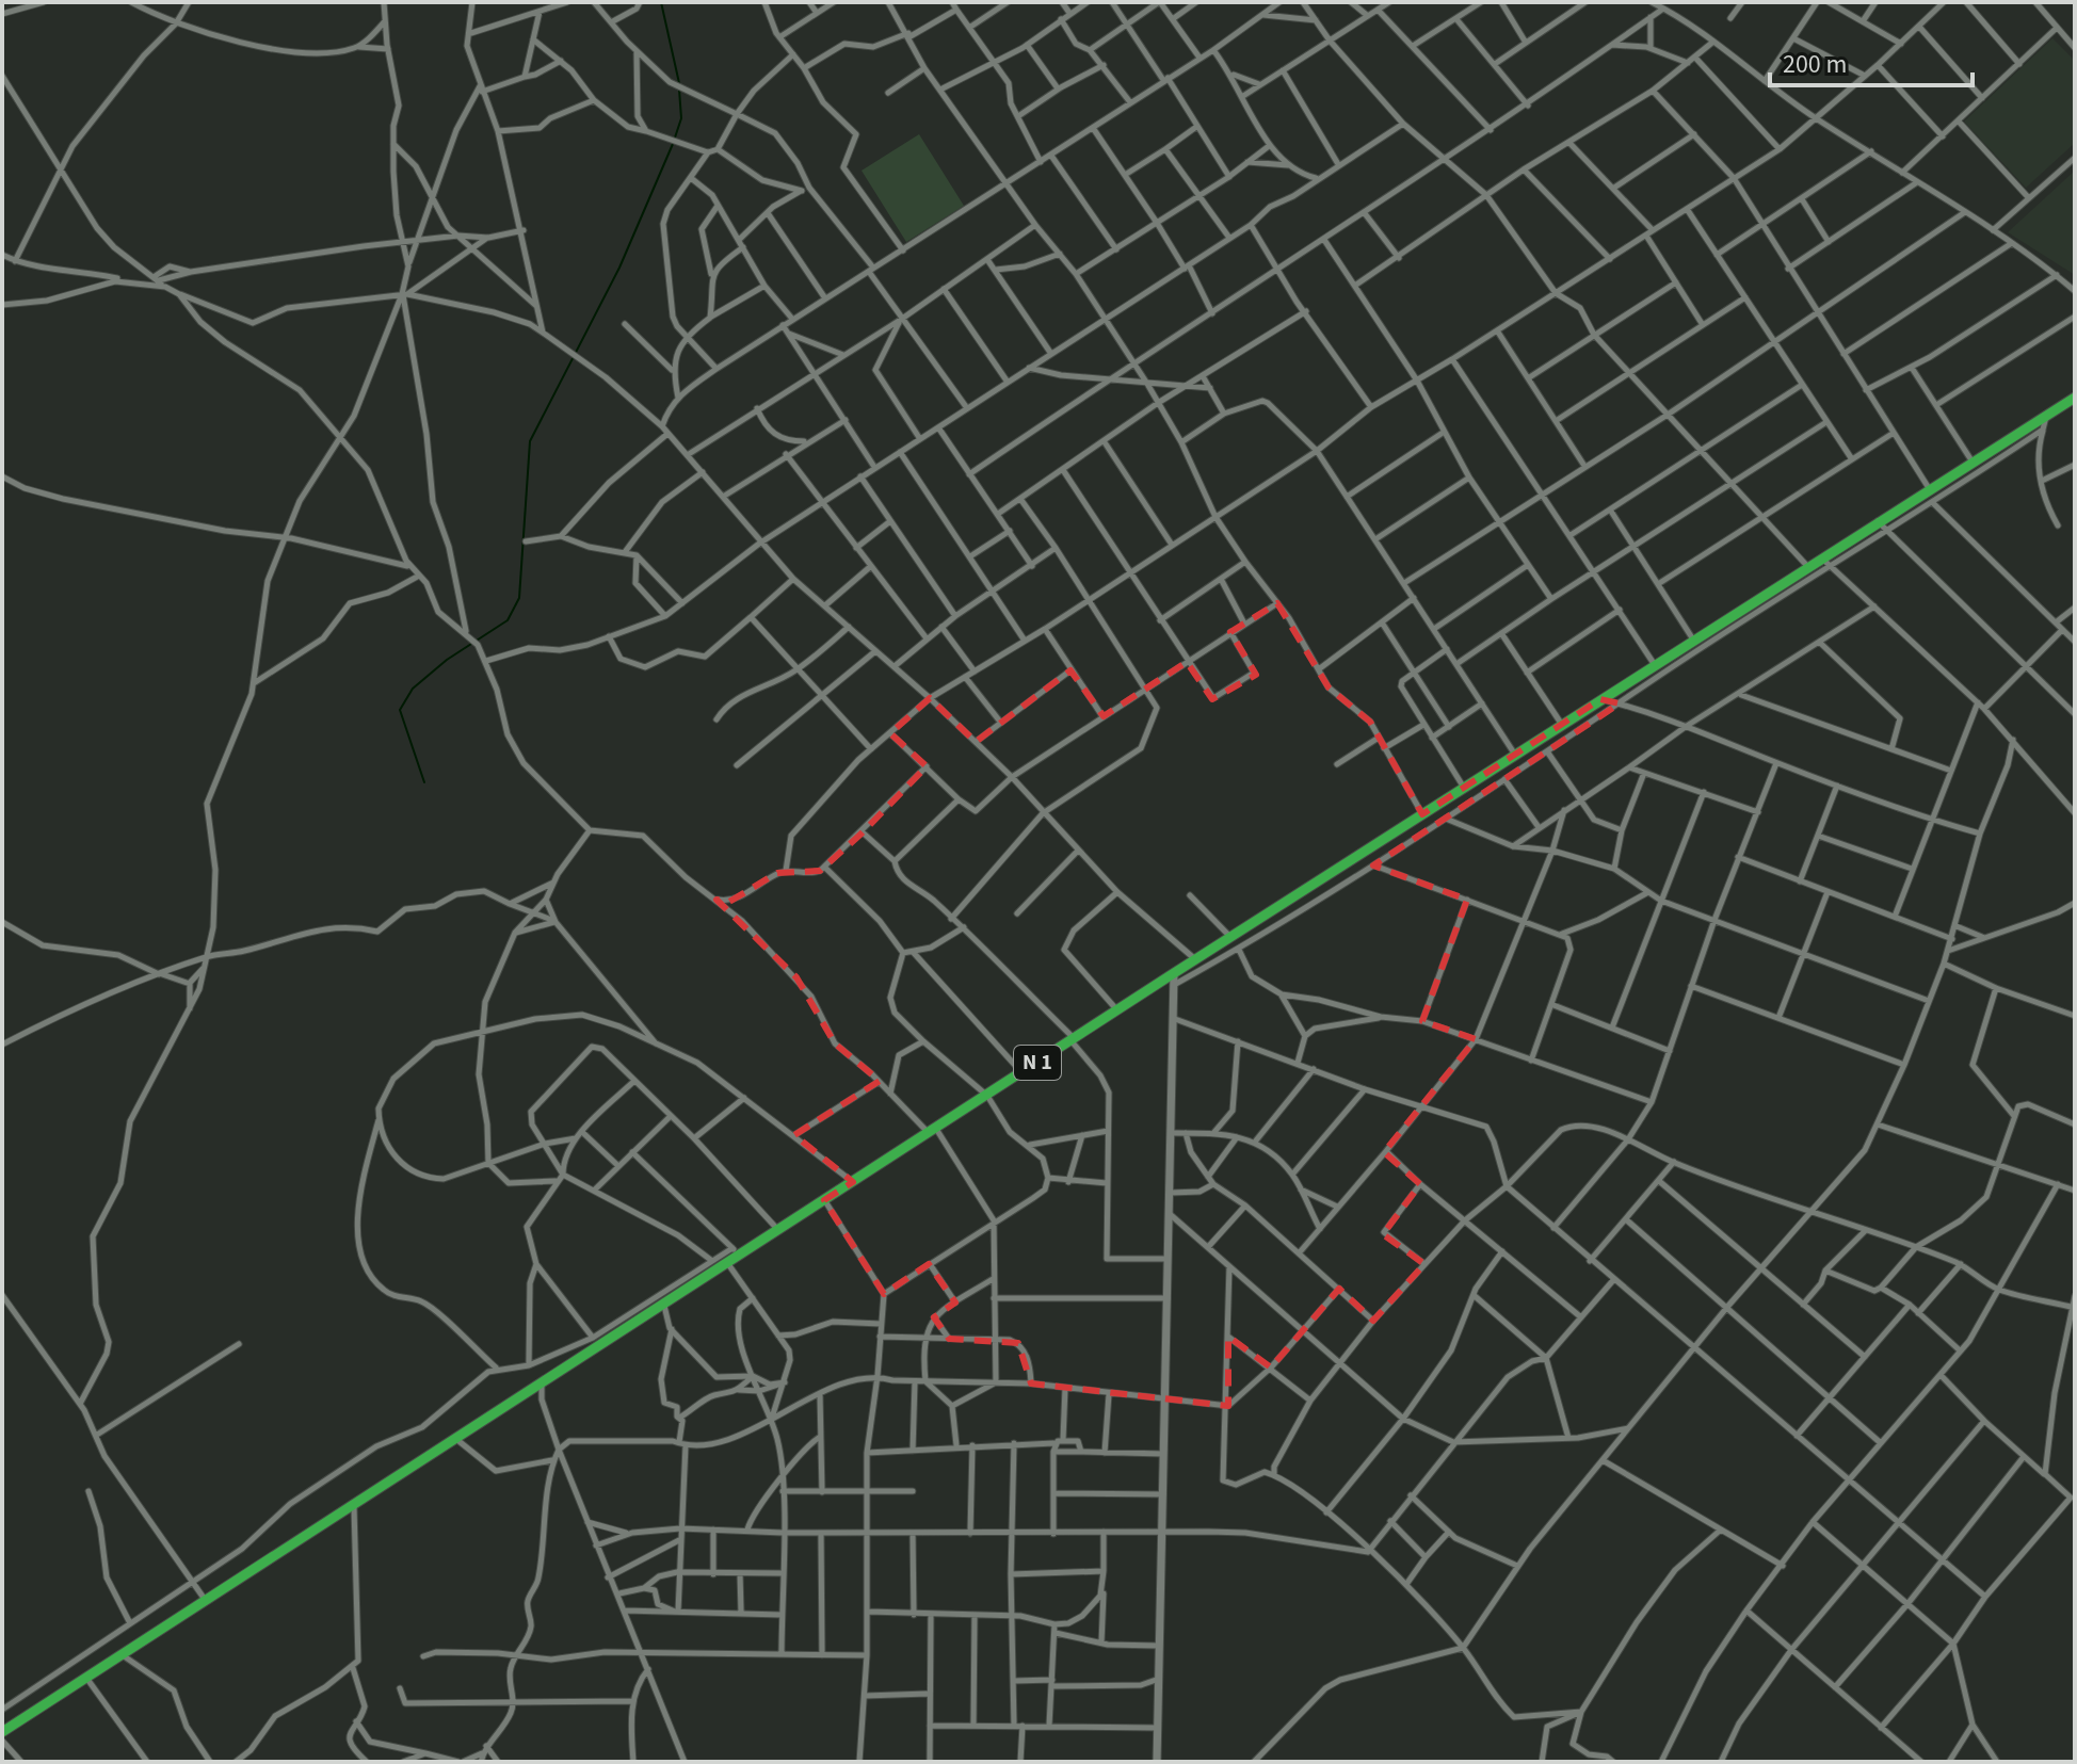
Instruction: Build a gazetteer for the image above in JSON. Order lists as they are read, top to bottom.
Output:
{
  "streets": {
    "highway": ["N 1"]
  },
  "scale_bar": "200 m"
}
